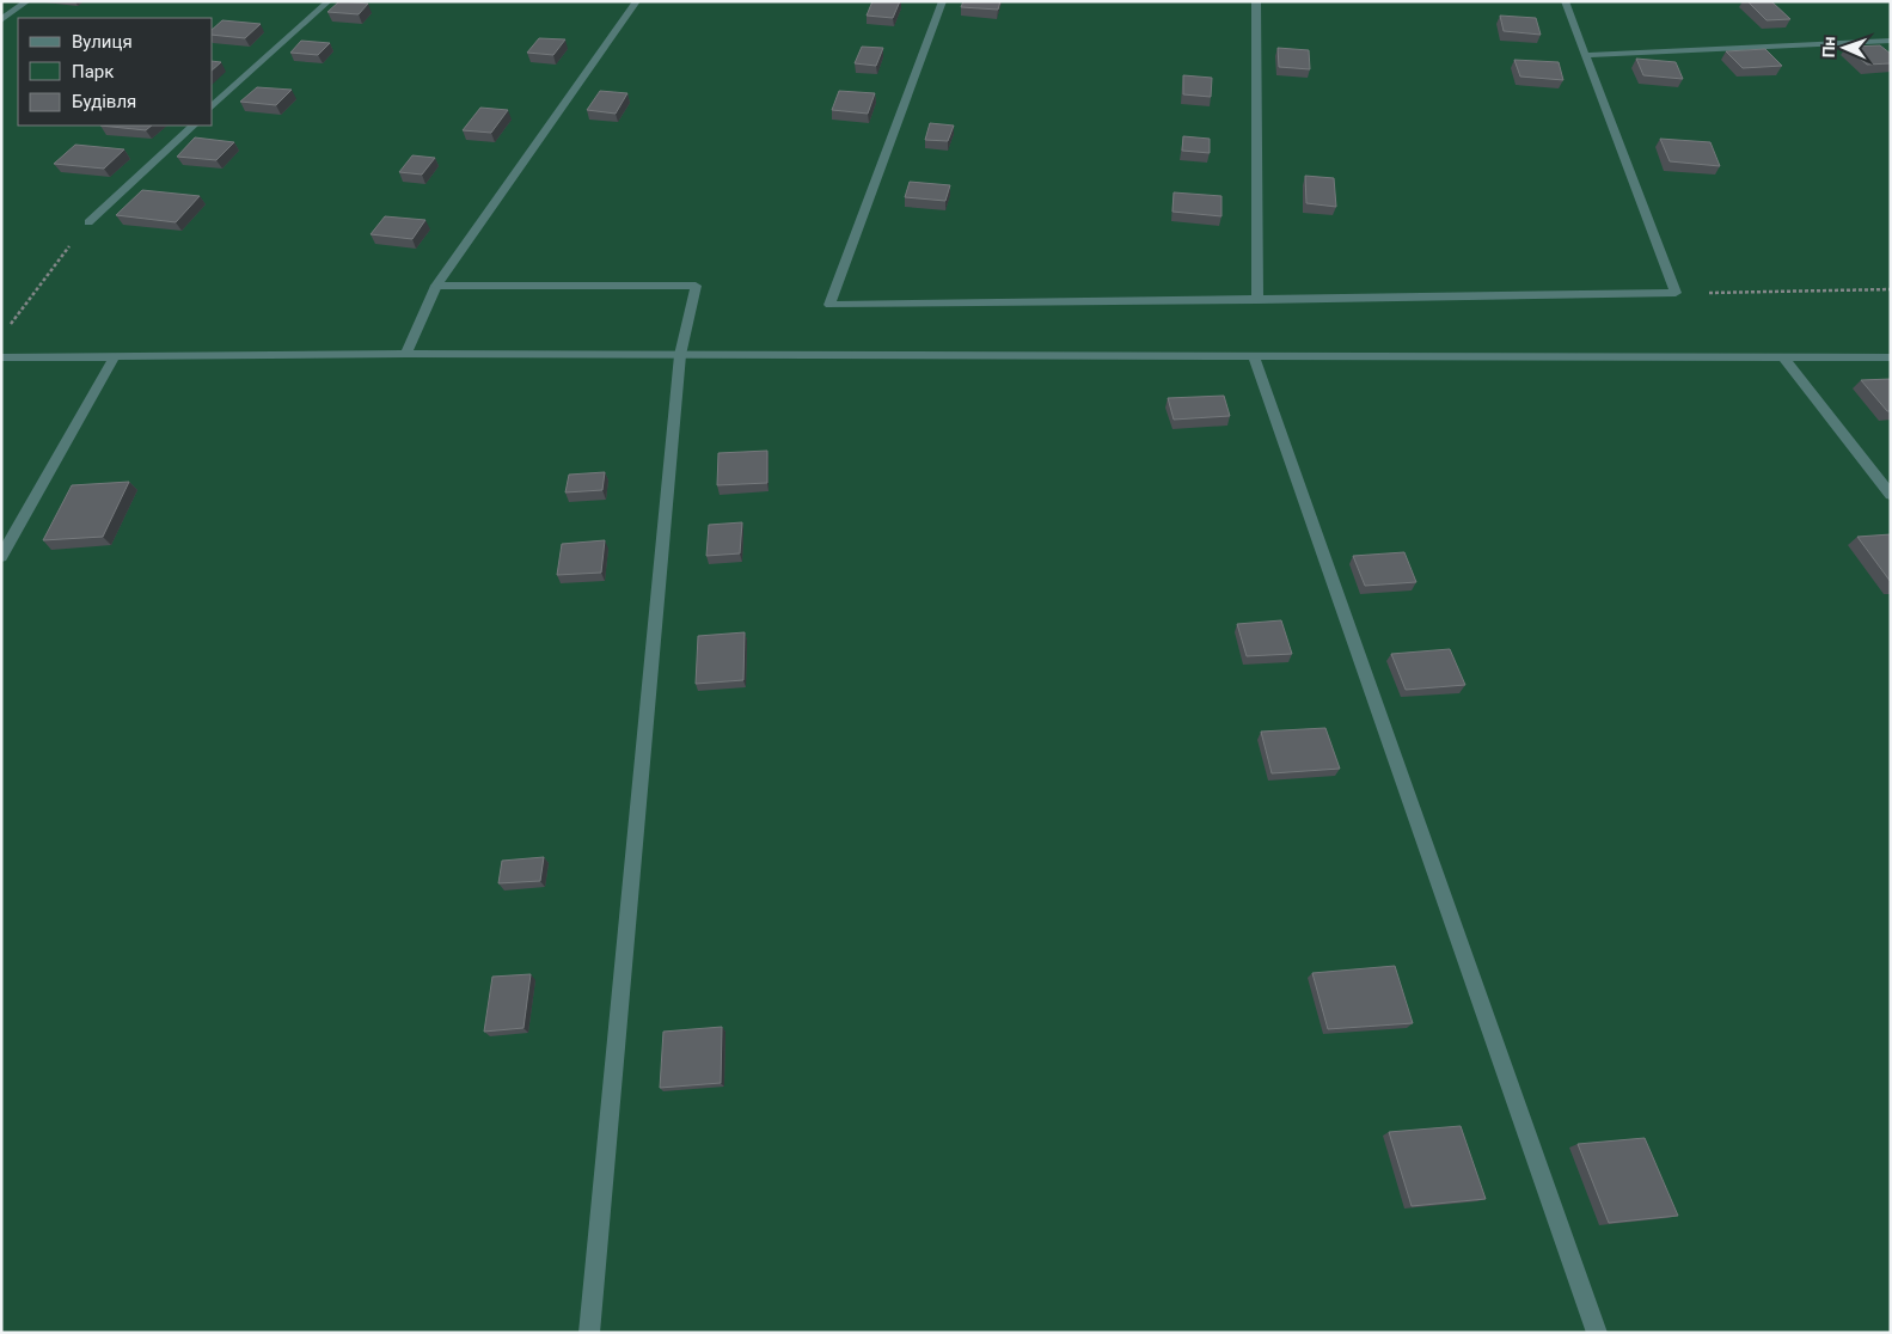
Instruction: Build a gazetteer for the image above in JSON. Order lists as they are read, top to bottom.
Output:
{
  "legend": ["Вулиця", "Парк", "Будівля"],
  "north": "left"
}
